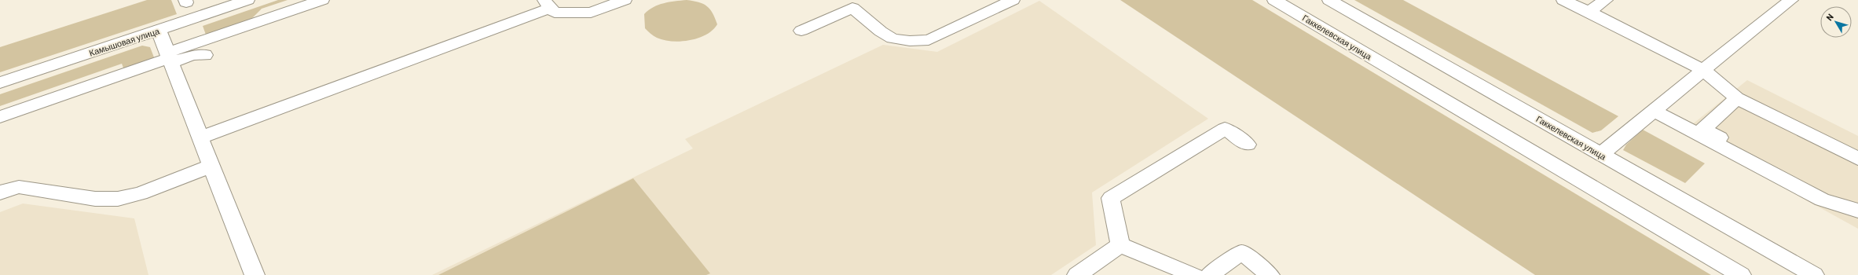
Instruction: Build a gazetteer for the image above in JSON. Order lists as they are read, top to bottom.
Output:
{
  "streets": {
    "main road": ["Гаккелевская улица", "Камышовая улица"]
  },
  "north": "top left"
}
